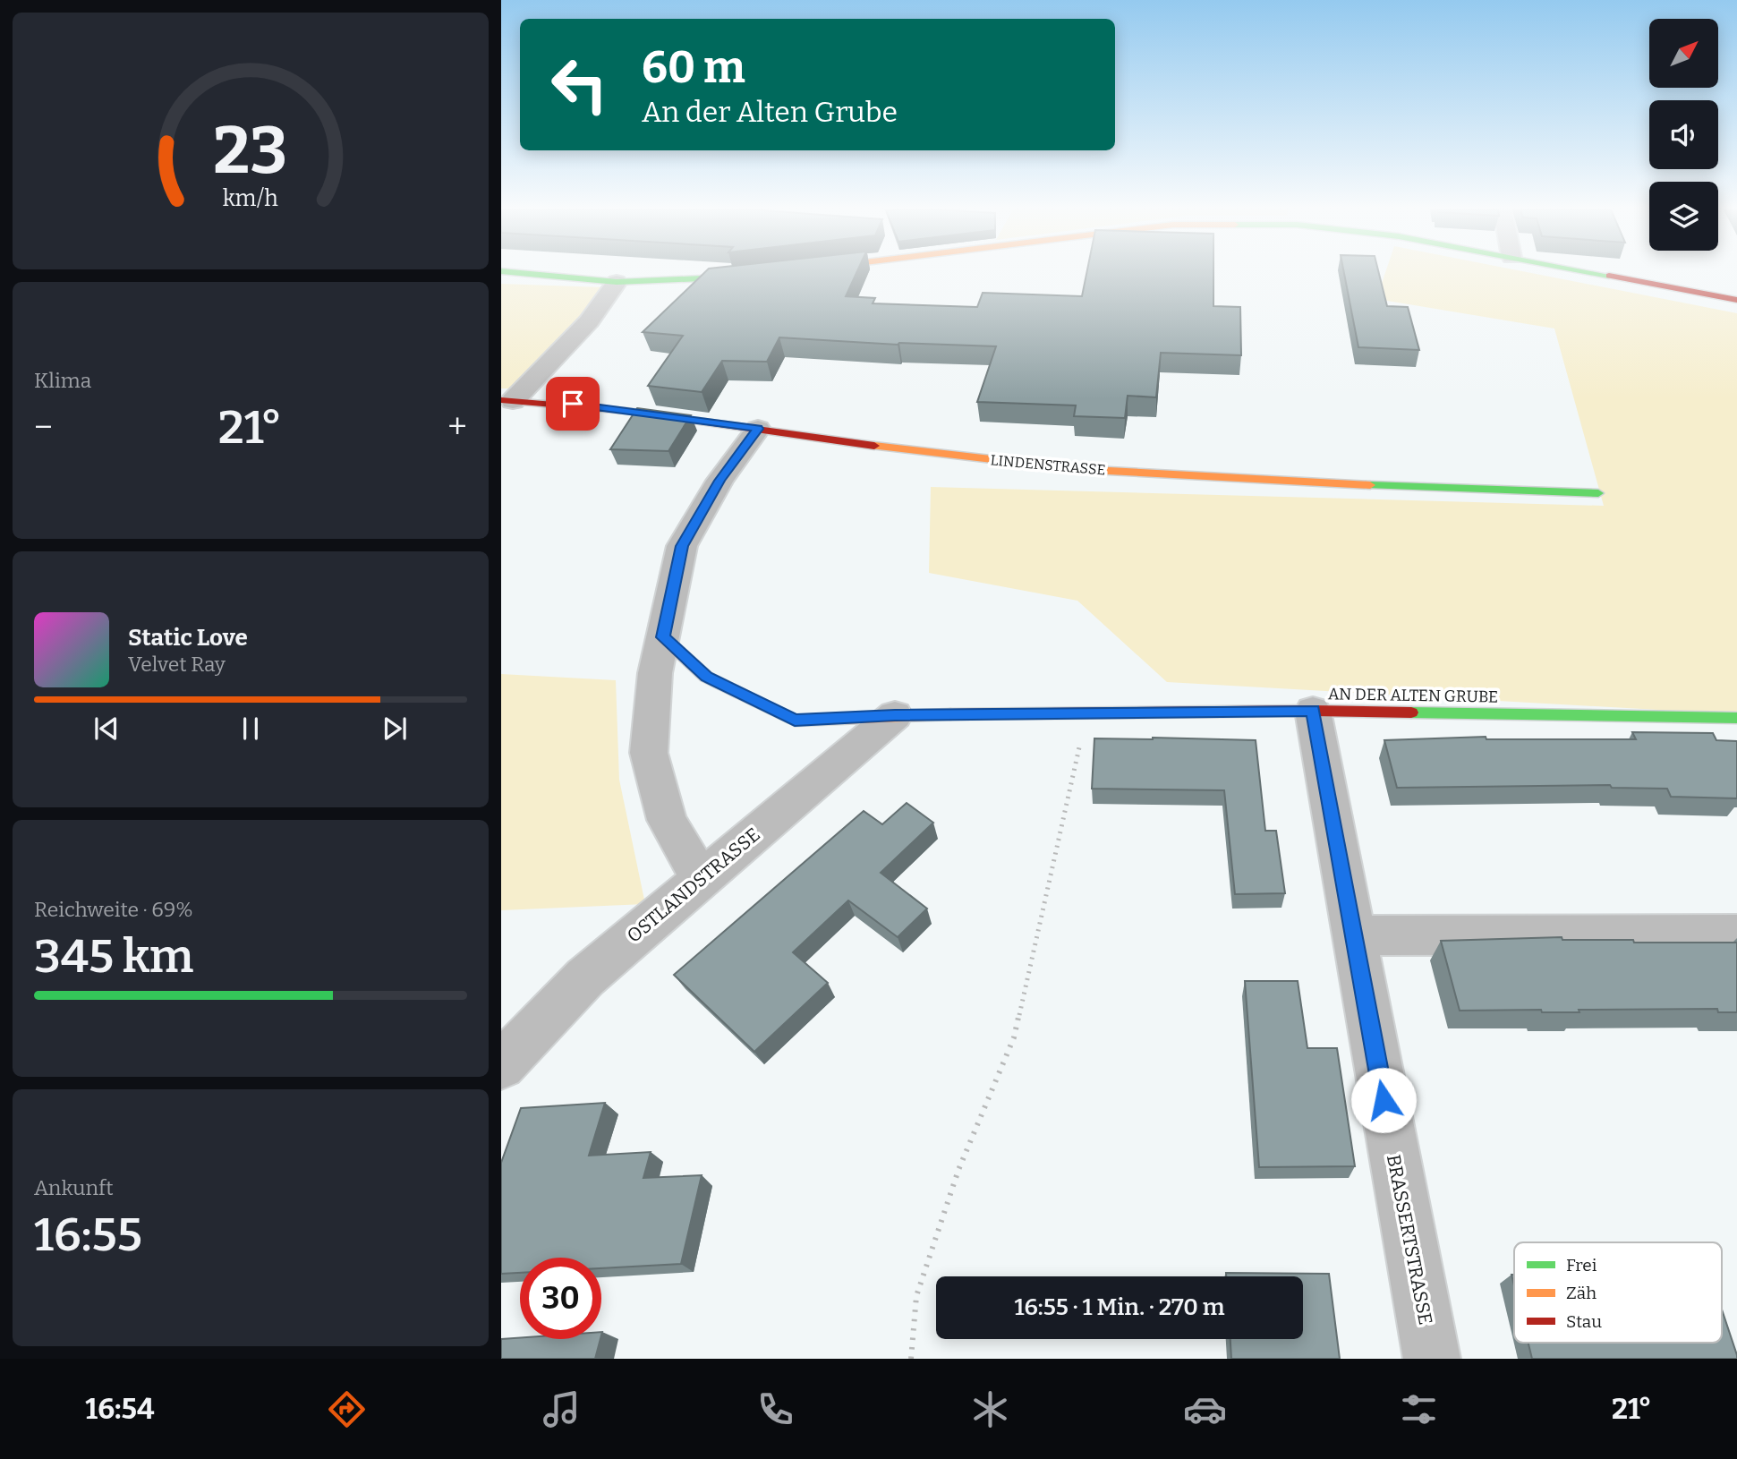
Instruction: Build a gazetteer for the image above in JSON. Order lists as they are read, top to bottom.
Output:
{
  "streets": {
    "street": [
      "LINDENSTRASSE",
      "AN DER ALTEN GRUBE",
      "OSTLANDSTRASSE",
      "BRASSERTSTRASSE"
    ]
  },
  "crossings": [
    ["AN DER ALTEN GRUBE", "OSTLANDSTRASSE"],
    ["AN DER ALTEN GRUBE", "BRASSERTSTRASSE"]
  ],
  "legend": ["Frei", "Zäh", "Stau"],
  "north": "top right",
  "page": {
    "turn": ["60 m", "An der Alten Grube"],
    "tile": [
      "Klima",
      ["Reichweite · 69%", "345 km"],
      ["Ankunft", "16:55"]
    ],
    "heat": ["−", "21°", "+"],
    "song": ["Static Love", "Velvet Ray"],
    "limit": "30",
    "trip": "16:55 · 1 Min. · 270 m",
    "tabs": ["16:54", "21°"],
    "gauge": ["23", "km/h"]
  }
}
